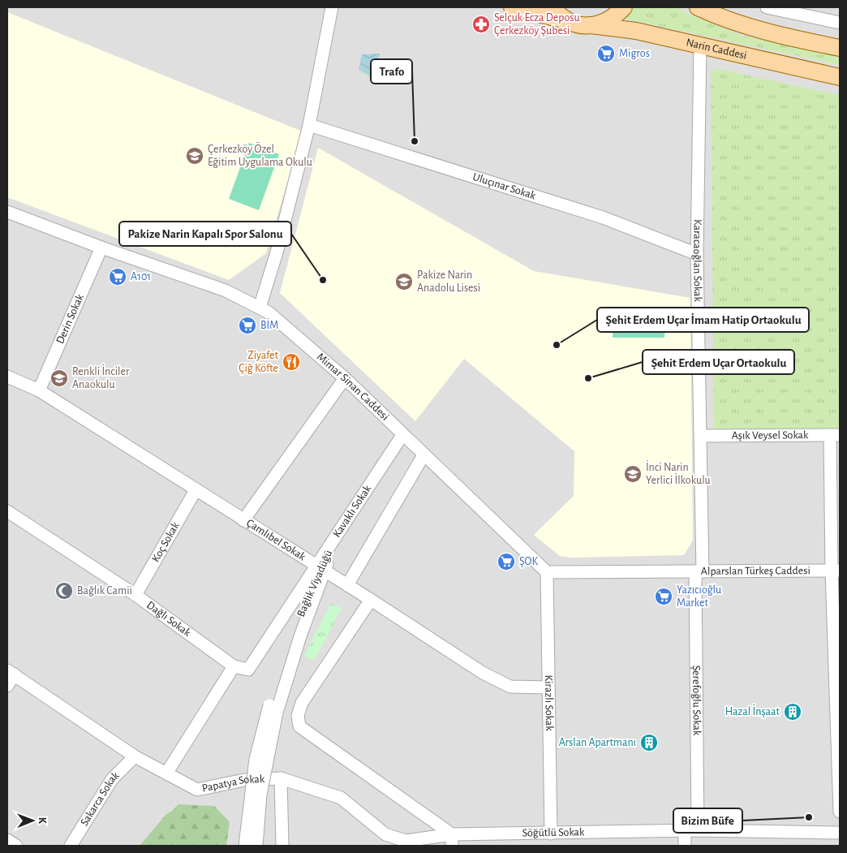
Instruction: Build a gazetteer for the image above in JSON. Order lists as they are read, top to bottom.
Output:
{
  "streets": {
    "main road": ["Narin Caddesi"],
    "street": [
      "Uluçınar Sokak",
      "Karacaoğlan Sokak",
      "Derin Sokak",
      "Mimar Sinan Caddesi",
      "Aşık Veysel Sokak",
      "Kavaklı Sokak",
      "Çamlıbel Sokak",
      "Koç Sokak",
      "Alparslan Türkeş Caddesi",
      "Bağlık Viyadüğü",
      "Dağlı Sokak",
      "Şerefoğlu Sokak",
      "Kirazlı Sokak",
      "Papatya Sokak",
      "Sakarca Sokak",
      "Söğütlü Sokak"
    ]
  },
  "crossings": [
    ["Narin Caddesi", "Karacaoğlan Sokak"],
    ["Uluçınar Sokak", "Karacaoğlan Sokak"],
    ["Karacaoğlan Sokak", "Aşık Veysel Sokak"],
    ["Karacaoğlan Sokak", "Alparslan Türkeş Caddesi"],
    ["Karacaoğlan Sokak", "Şerefoğlu Sokak"],
    ["Derin Sokak", "Mimar Sinan Caddesi"],
    ["Derin Sokak", "Çamlıbel Sokak"],
    ["Mimar Sinan Caddesi", "Kavaklı Sokak"],
    ["Mimar Sinan Caddesi", "Alparslan Türkeş Caddesi"],
    ["Mimar Sinan Caddesi", "Kirazlı Sokak"],
    ["Kavaklı Sokak", "Bağlık Viyadüğü"],
    ["Çamlıbel Sokak", "Koç Sokak"],
    ["Çamlıbel Sokak", "Bağlık Viyadüğü"],
    ["Çamlıbel Sokak", "Dağlı Sokak"],
    ["Çamlıbel Sokak", "Kirazlı Sokak"],
    ["Koç Sokak", "Dağlı Sokak"],
    ["Alparslan Türkeş Caddesi", "Şerefoğlu Sokak"],
    ["Alparslan Türkeş Caddesi", "Kirazlı Sokak"],
    ["Bağlık Viyadüğü", "Dağlı Sokak"],
    ["Şerefoğlu Sokak", "Söğütlü Sokak"],
    ["Kirazlı Sokak", "Söğütlü Sokak"],
    ["Papatya Sokak", "Sakarca Sokak"],
    ["Papatya Sokak", "Söğütlü Sokak"]
  ],
  "places": {
    "pharmacy": ["Selçuk Ecza Deposu Çerkezköy Şubesi"],
    "supermarket": [
      "Migros",
      "A101",
      "BİM",
      "ŞOK",
      "Yazıcıoğlu Market"
    ],
    "other": [
      "Trafo",
      "Pakize Narin Kapalı Spor Salonu",
      "Şehit Erdem Uçar İmam Hatip Ortaokulu",
      "Şehit Erdem Uçar Ortaokulu",
      "Bizim Büfe"
    ],
    "school or university": [
      "Çerkezköy Özel Eğitim Uygulama Okulu",
      "Pakize Narin Anadolu Lisesi",
      "Renkli İnciler Anaokulu",
      "İnci Narin Yerlici İlkokulu"
    ],
    "restaurant": ["Ziyafet Çiğ Köfte"],
    "mosque": ["Bağlık Camii"],
    "building": ["Hazal İnşaat", "Arslan Apartmanı"]
  },
  "north": "right"
}
